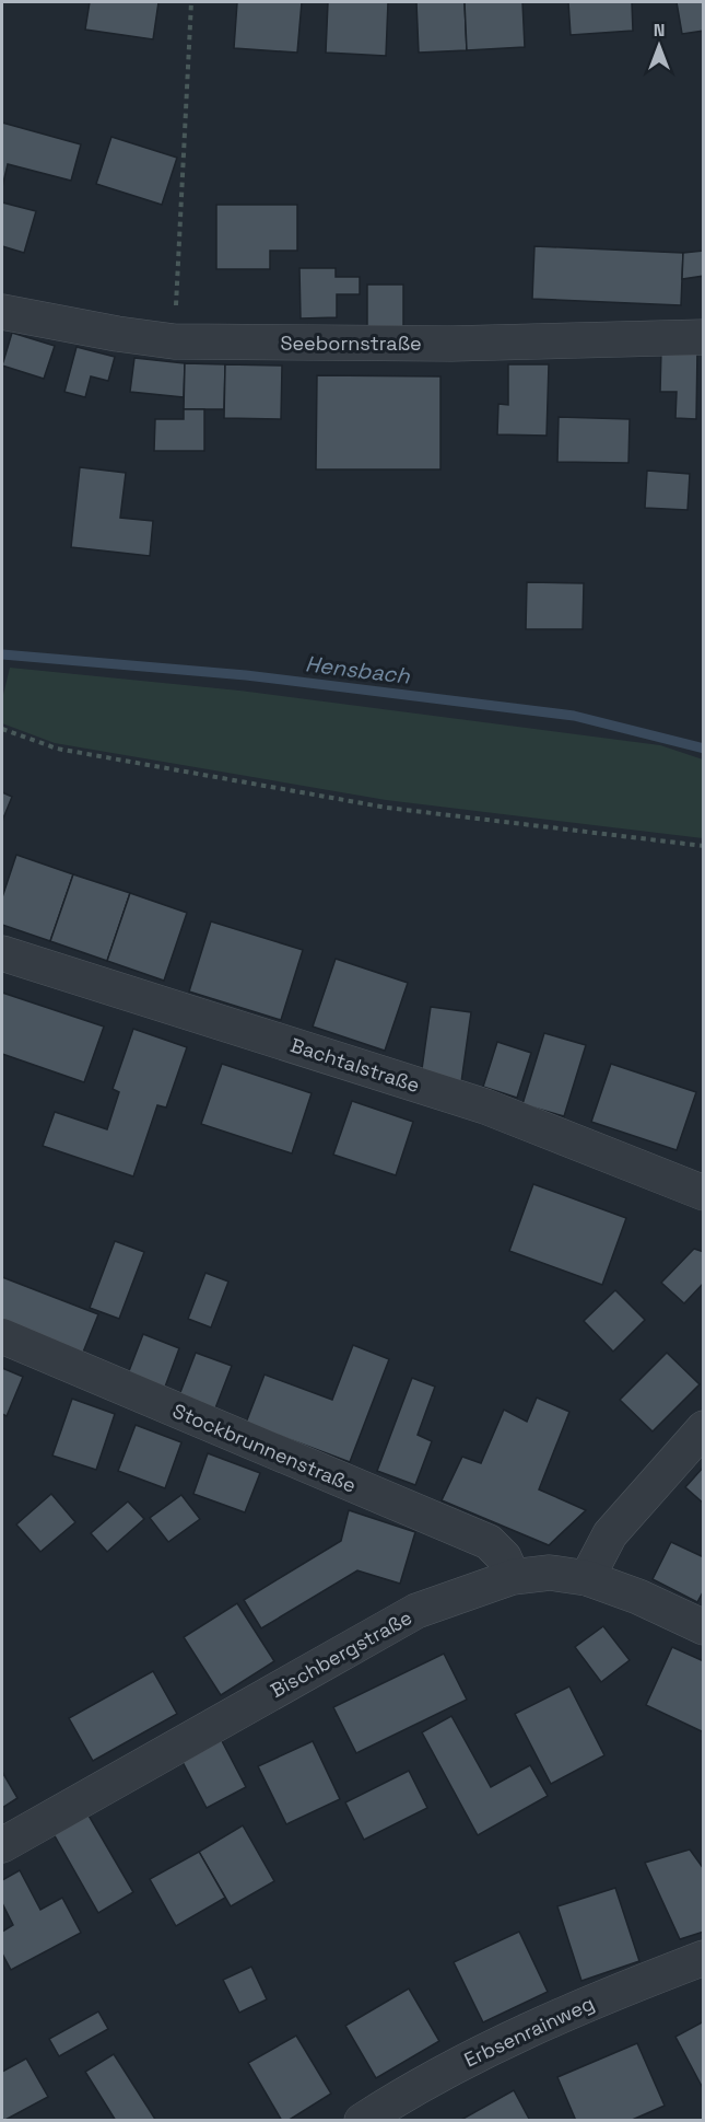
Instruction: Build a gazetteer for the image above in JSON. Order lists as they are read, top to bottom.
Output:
{
  "streets": {
    "street": [
      "Seebornstraße",
      "Bachtalstraße",
      "Stockbrunnenstraße",
      "Bischbergstraße",
      "Erbsenrainweg"
    ]
  },
  "crossings": [
    ["Stockbrunnenstraße", "Bischbergstraße"]
  ],
  "water": ["Hensbach"],
  "north": "top"
}
